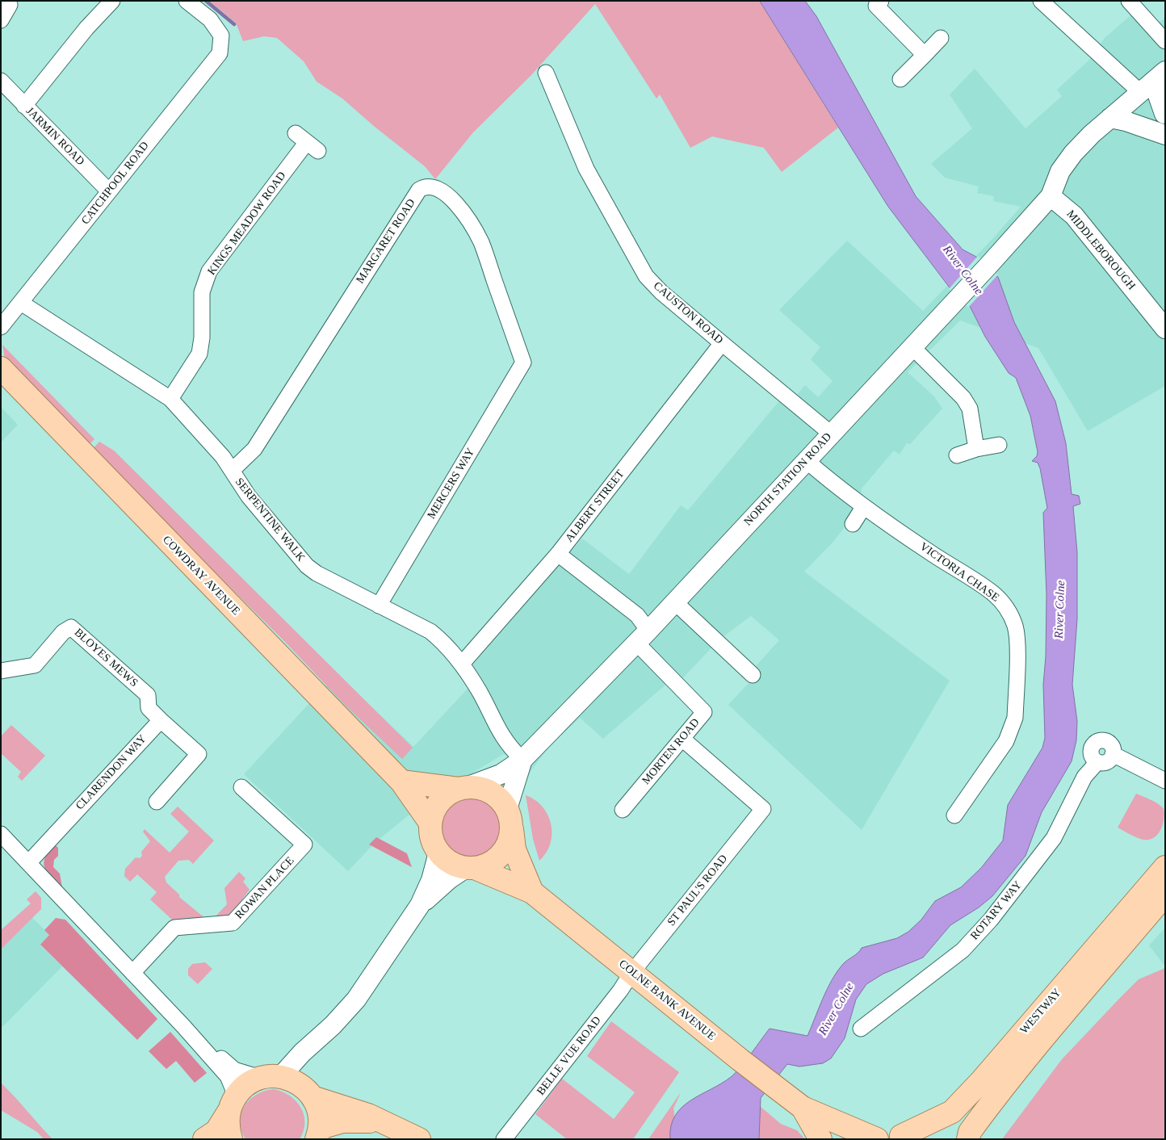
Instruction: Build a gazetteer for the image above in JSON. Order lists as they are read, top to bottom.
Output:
{
  "streets": {
    "main road": ["COWDRAY AVENUE", "COLNE BANK AVENUE", "WESTWAY"],
    "street": [
      "JARMIN ROAD",
      "CATCHPOOL ROAD",
      "KINGS MEADOW ROAD",
      "MARGARET ROAD",
      "MIDDLEBOROUGH",
      "CAUSTON ROAD",
      "NORTH STATION ROAD",
      "MERCERS WAY",
      "ALBERT STREET",
      "SERPENTINE WALK",
      "VICTORIA CHASE",
      "BLOYES MEWS",
      "MORTEN ROAD",
      "CLARENDON WAY",
      "ROWAN PLACE",
      "ST PAUL'S ROAD",
      "ROTARY WAY",
      "BELLE VUE ROAD"
    ]
  },
  "crossings": [
    ["JARMIN ROAD", "CATCHPOOL ROAD"],
    ["CATCHPOOL ROAD", "SERPENTINE WALK"],
    ["KINGS MEADOW ROAD", "SERPENTINE WALK"],
    ["MARGARET ROAD", "MERCERS WAY"],
    ["MARGARET ROAD", "SERPENTINE WALK"],
    ["MIDDLEBOROUGH", "NORTH STATION ROAD"],
    ["CAUSTON ROAD", "NORTH STATION ROAD"],
    ["CAUSTON ROAD", "ALBERT STREET"],
    ["NORTH STATION ROAD", "SERPENTINE WALK"],
    ["NORTH STATION ROAD", "VICTORIA CHASE"],
    ["NORTH STATION ROAD", "COWDRAY AVENUE"],
    ["NORTH STATION ROAD", "MORTEN ROAD"],
    ["NORTH STATION ROAD", "COLNE BANK AVENUE"],
    ["MERCERS WAY", "SERPENTINE WALK"],
    ["ALBERT STREET", "SERPENTINE WALK"],
    ["COWDRAY AVENUE", "COLNE BANK AVENUE"],
    ["BLOYES MEWS", "CLARENDON WAY"],
    ["MORTEN ROAD", "ST PAUL'S ROAD"],
    ["ST PAUL'S ROAD", "COLNE BANK AVENUE"],
    ["ST PAUL'S ROAD", "BELLE VUE ROAD"],
    ["COLNE BANK AVENUE", "BELLE VUE ROAD"]
  ],
  "water": ["River Colne"]
}
